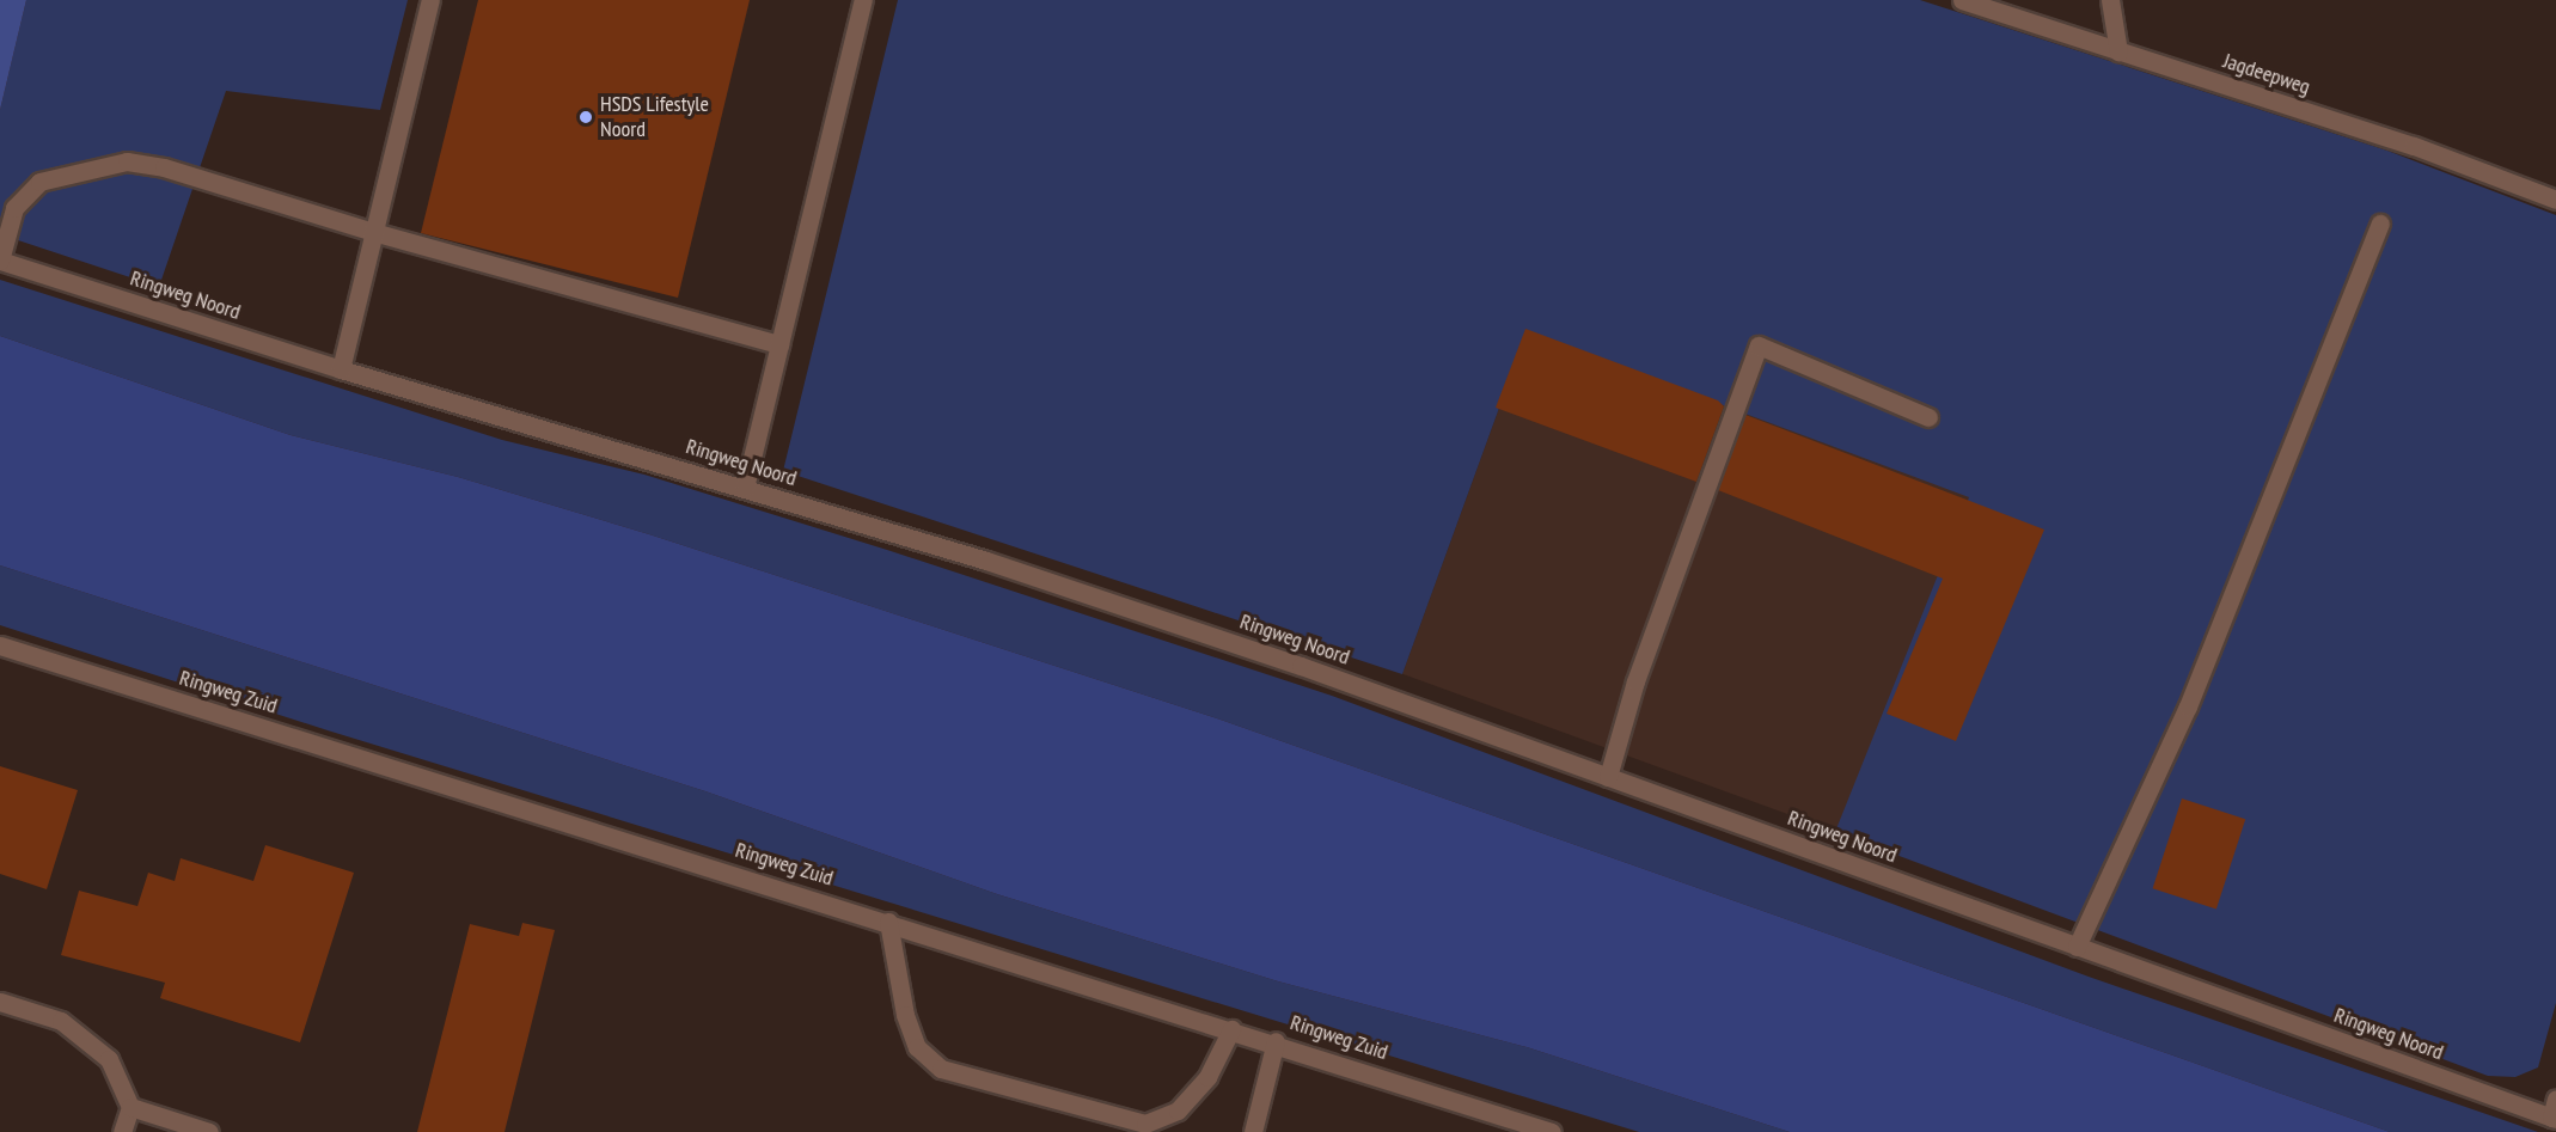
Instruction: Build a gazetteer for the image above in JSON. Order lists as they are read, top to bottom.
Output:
{
  "streets": {
    "street": ["Jagdeepweg", "Ringweg Noord", "Ringweg Zuid"]
  },
  "places": ["HSDS Lifestyle Noord"]
}
